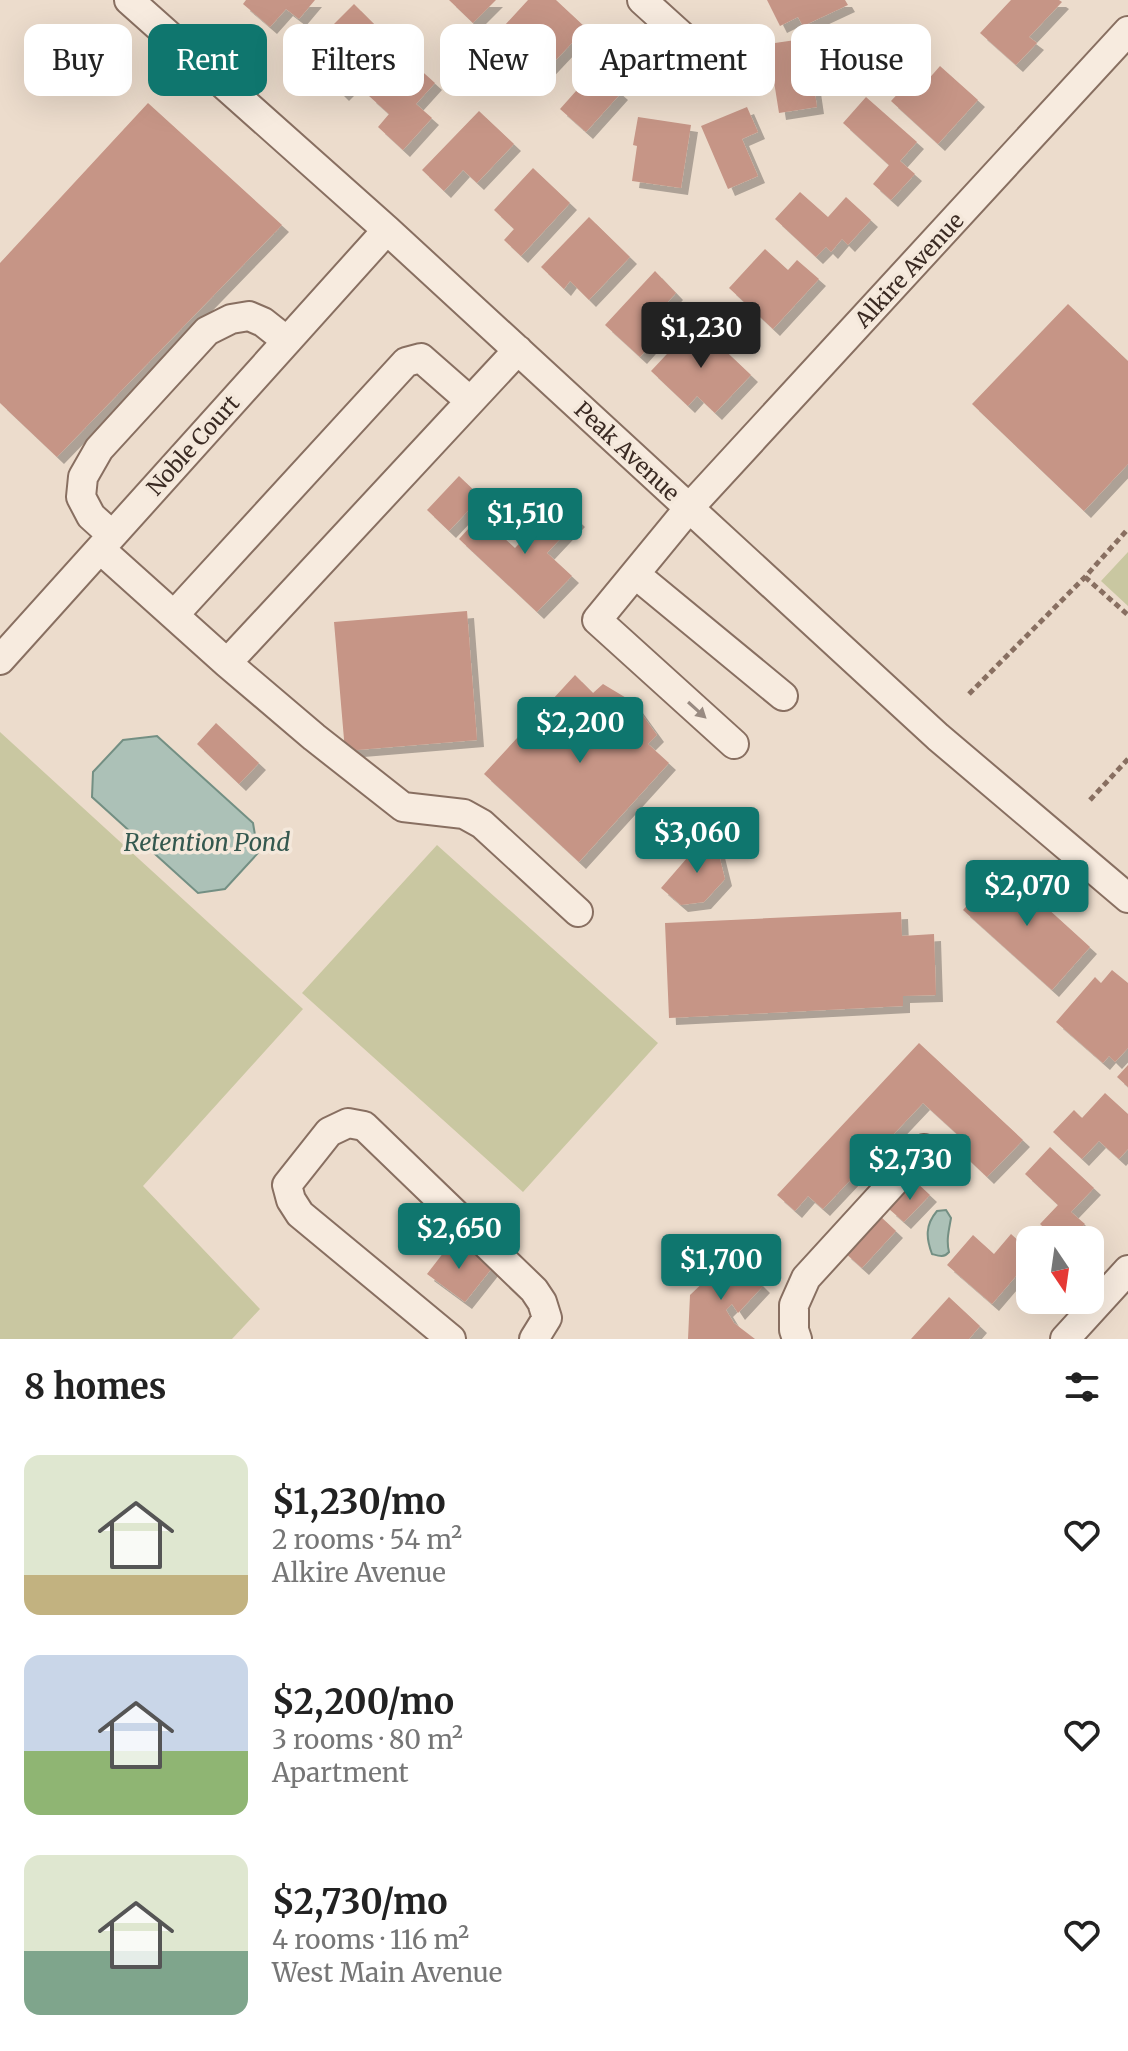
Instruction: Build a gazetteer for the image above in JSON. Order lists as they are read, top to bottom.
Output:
{
  "streets": {
    "street": ["Alkire Avenue", "Noble Court", "Peak Avenue"]
  },
  "crossings": [
    ["Alkire Avenue", "Peak Avenue"],
    ["Noble Court", "Peak Avenue"]
  ],
  "water": ["Retention Pond"],
  "north": "bottom",
  "page": {
    "chip": [
      "Buy",
      "Rent",
      "Filters",
      "New",
      "Apartment",
      "House"
    ],
    "price": [
      "$1,230",
      "$1,510",
      "$2,200",
      "$3,060",
      "$2,070",
      "$2,730",
      "$2,650",
      "$1,700"
    ],
    "heading": "8 homes",
    "list": [
      {
        "name": "$1,230/mo",
        "note": "2 rooms · 54 m² · Alkire Avenue"
      },
      {
        "name": "$2,200/mo",
        "note": "3 rooms · 80 m² · Apartment"
      },
      {
        "name": "$2,730/mo",
        "note": "4 rooms · 116 m² · West Main Avenue"
      }
    ]
  }
}
